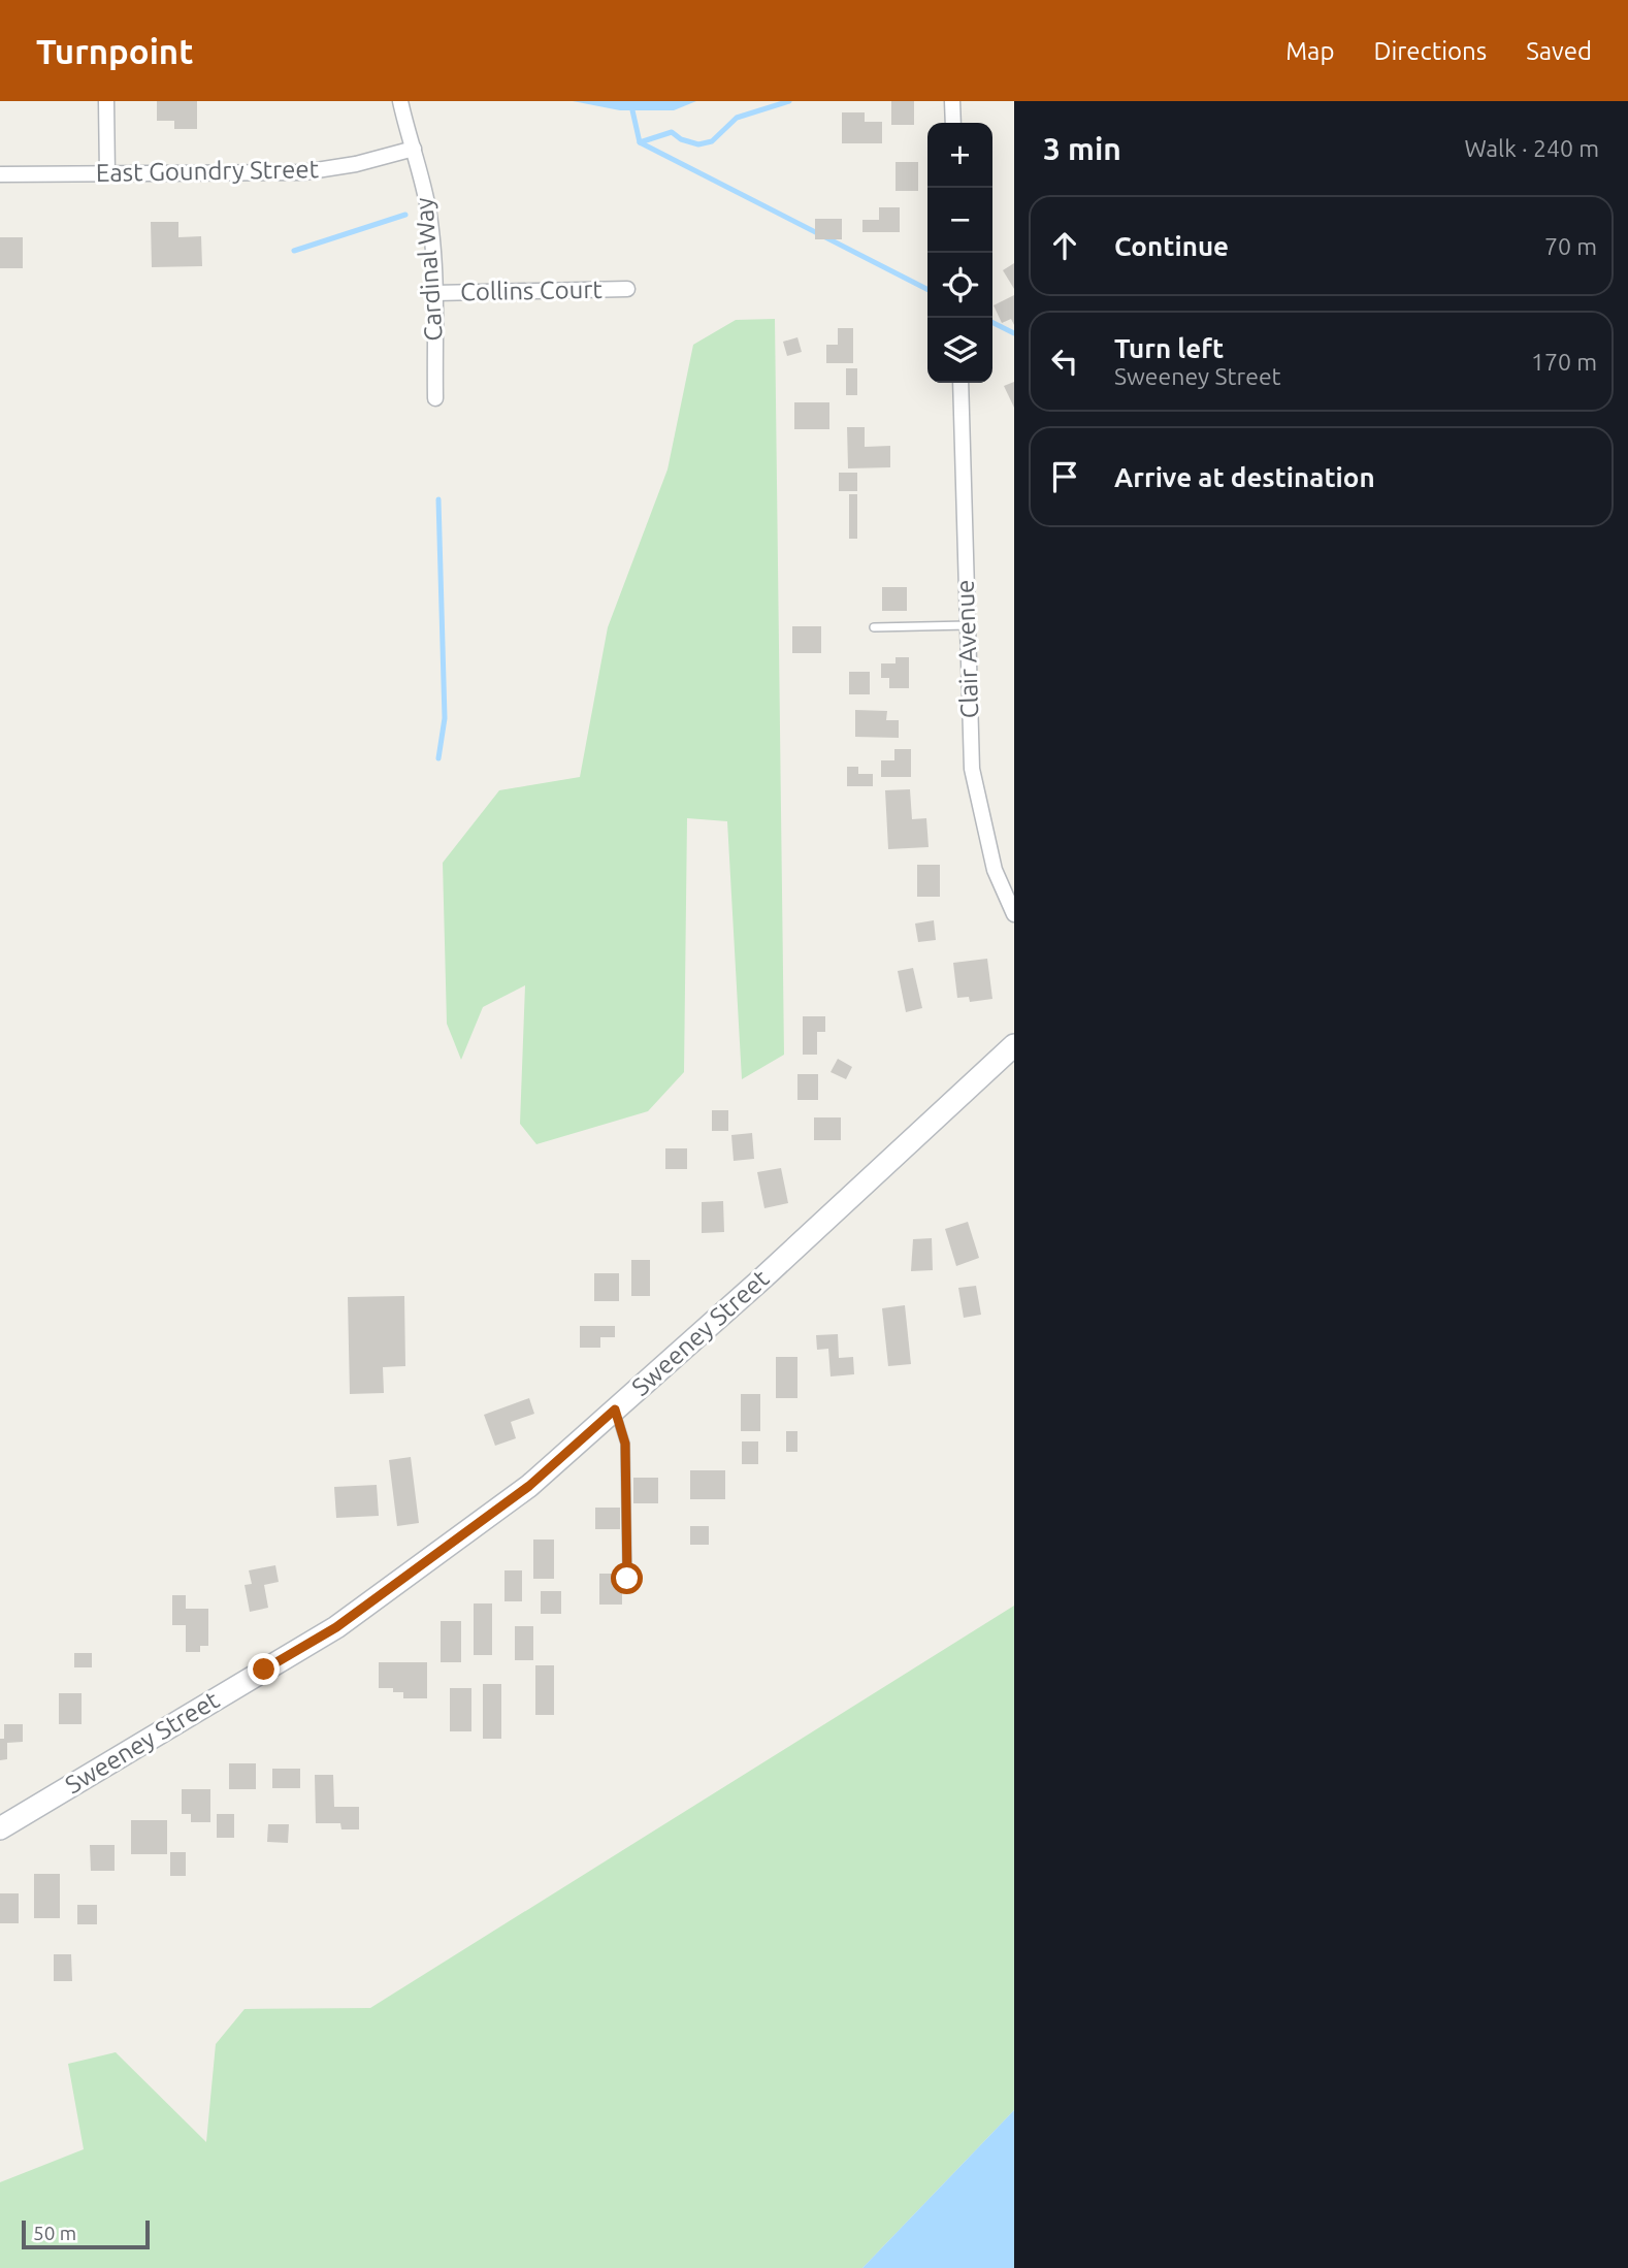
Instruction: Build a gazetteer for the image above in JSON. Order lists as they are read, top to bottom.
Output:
{
  "streets": {
    "street": [
      "East Goundry Street",
      "Cardinal Way",
      "Collins Court",
      "Clair Avenue",
      "Sweeney Street"
    ]
  },
  "crossings": [
    ["East Goundry Street", "Cardinal Way"],
    ["Cardinal Way", "Collins Court"]
  ],
  "scale_bar": "50 m",
  "page": {
    "header": "Turnpoint",
    "nav": ["Map", "Directions", "Saved"],
    "heading": ["3 min", "Walk · 240 m"],
    "map_buttons": ["+", "−"],
    "list": [
      ["Continue", "70 m"],
      ["Turn left", "Sweeney Street", "170 m"],
      "Arrive at destination"
    ],
    "scale": "50 m"
  }
}
